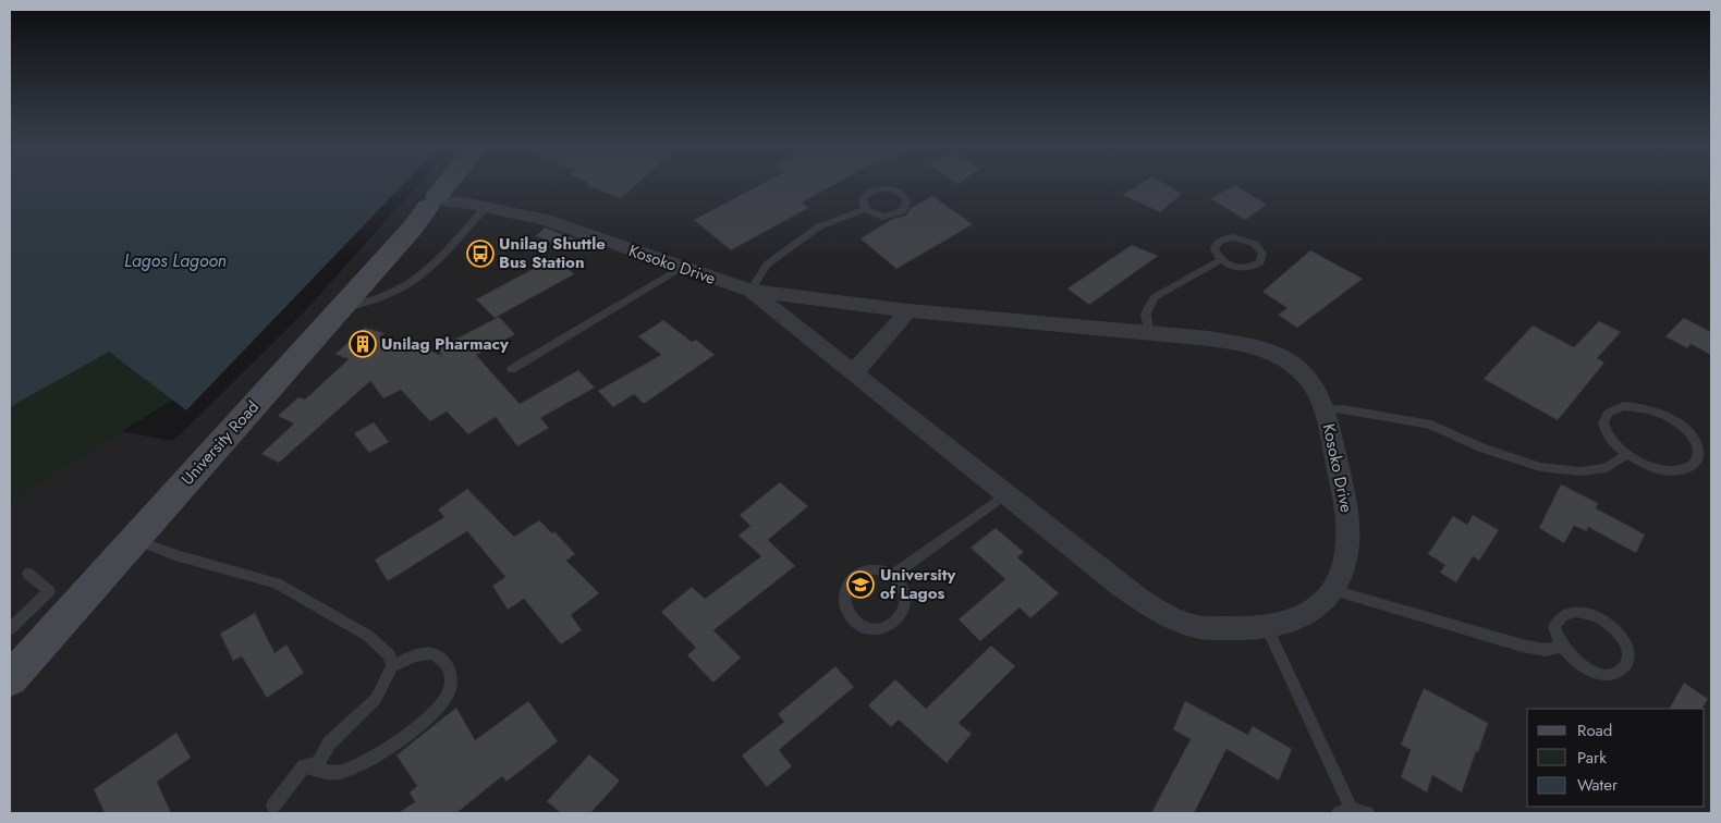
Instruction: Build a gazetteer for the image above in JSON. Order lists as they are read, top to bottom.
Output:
{
  "streets": {
    "main road": ["University Road"],
    "street": ["Kosoko Drive"]
  },
  "crossings": [
    ["Kosoko Drive", "University Road"]
  ],
  "water": ["Lagos Lagoon"],
  "places": {
    "bus stop": ["Unilag Shuttle Bus Station"],
    "building": ["Unilag Pharmacy"],
    "school or university": ["University of Lagos"]
  },
  "legend": ["Road", "Park", "Water"]
}
